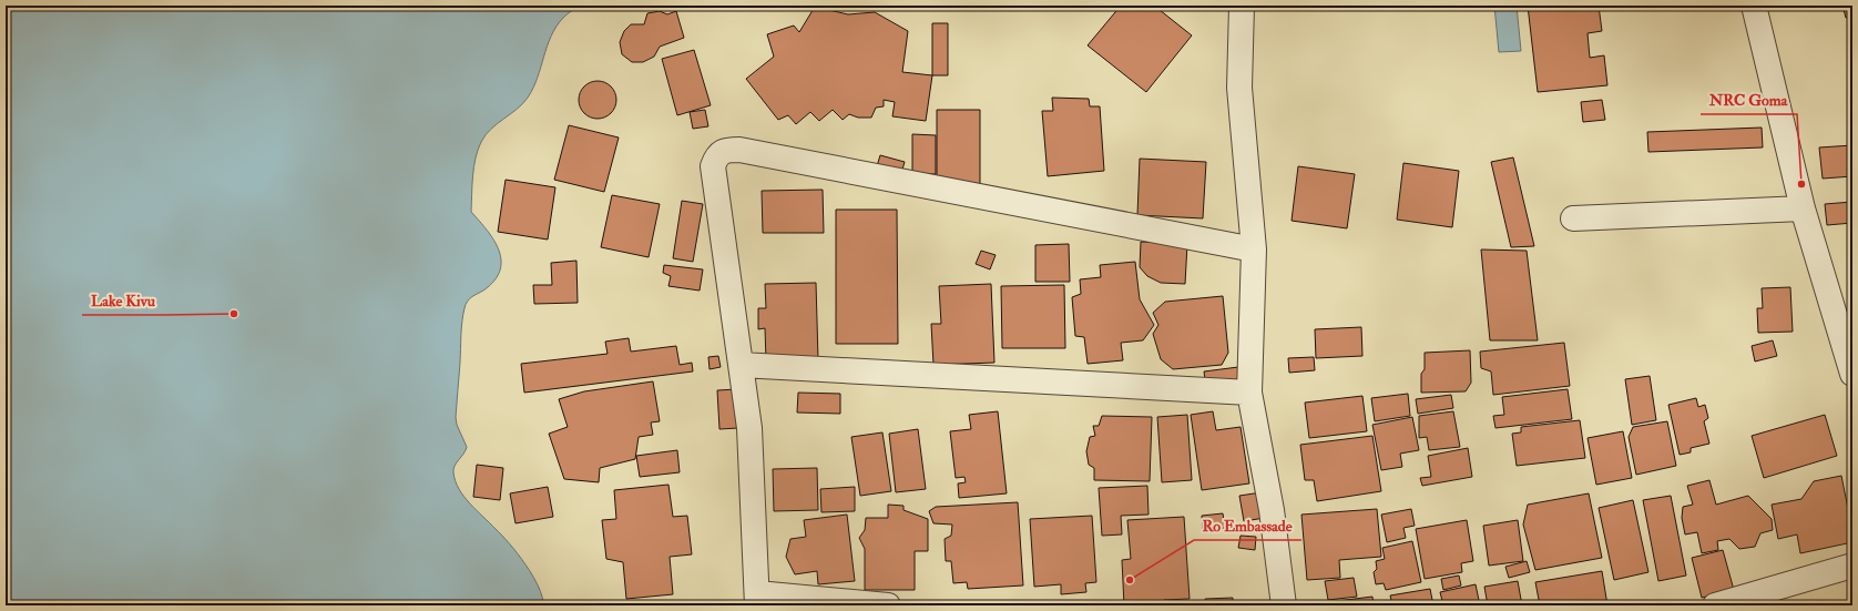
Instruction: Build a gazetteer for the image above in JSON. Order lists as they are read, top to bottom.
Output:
{
  "places": ["NRC Goma", "Lake Kivu", "Ro Embassade"]
}
